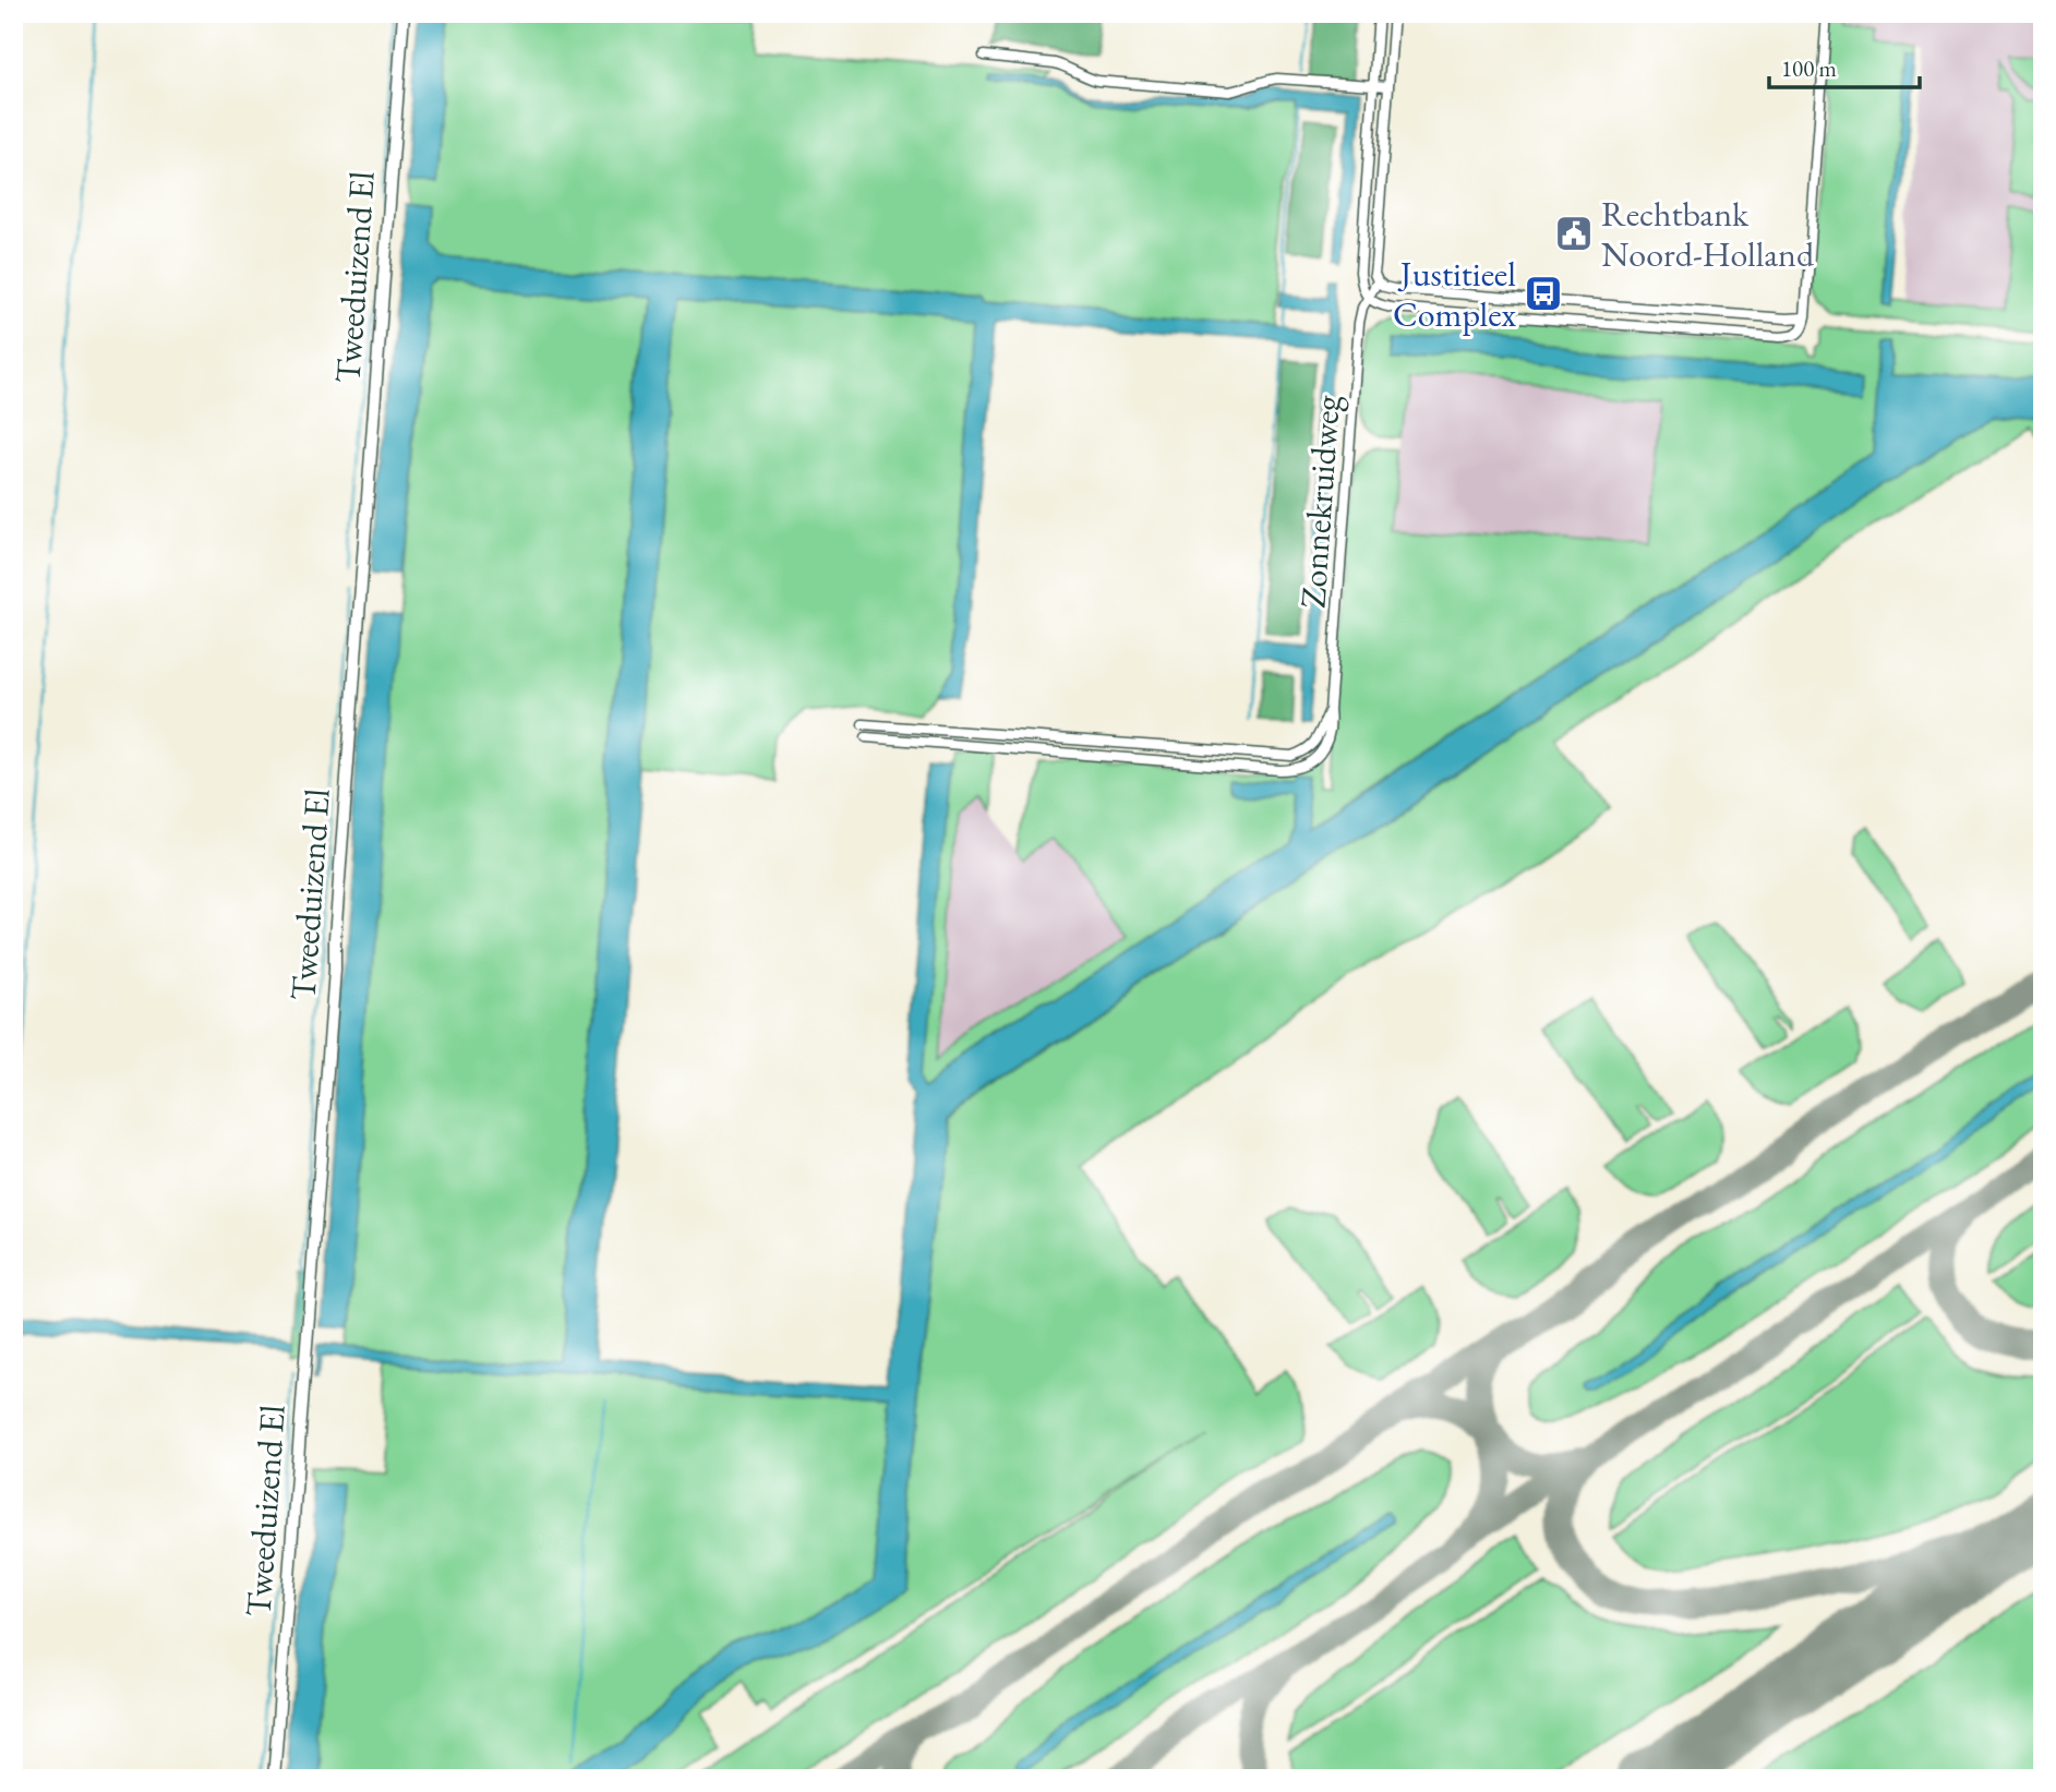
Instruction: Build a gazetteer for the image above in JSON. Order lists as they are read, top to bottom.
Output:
{
  "streets": {
    "street": ["Tweeduizend El", "Zonnekruidweg"]
  },
  "places": {
    "public building": ["Rechtbank Noord-Holland"],
    "bus stop": ["Justitieel Complex"]
  },
  "scale_bar": "100 m"
}
